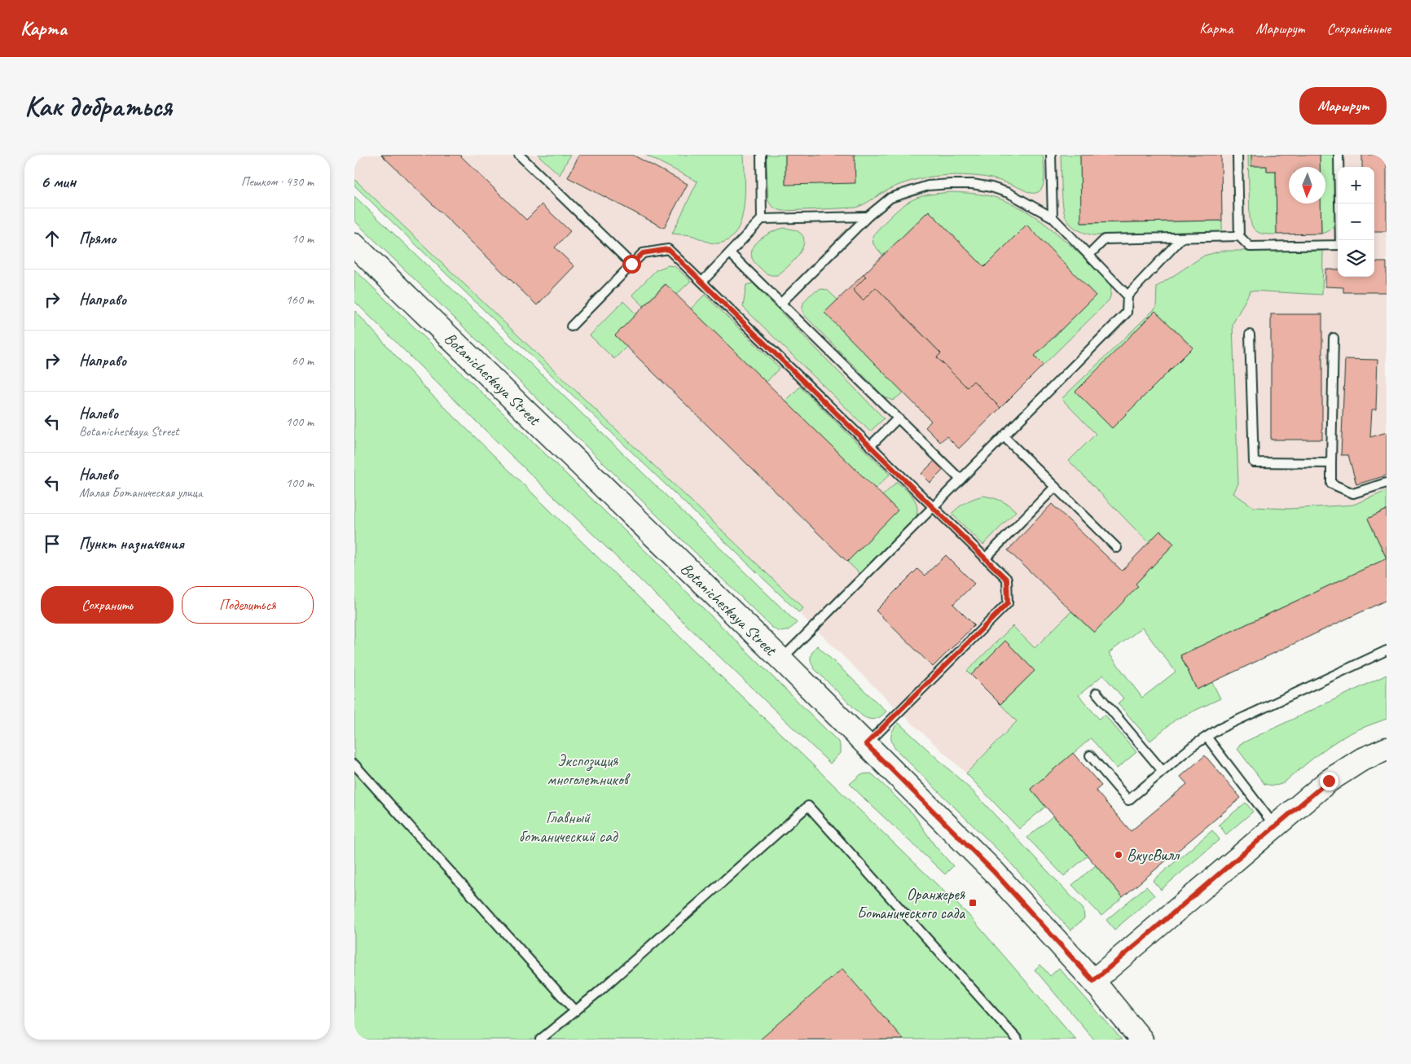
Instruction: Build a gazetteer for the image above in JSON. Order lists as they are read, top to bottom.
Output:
{
  "streets": {
    "main road": ["Botanicheskaya Street"]
  },
  "parks": ["Экспозиция многолетников", "Главный ботанический сад"],
  "places": {
    "other": ["ВкусВилл"],
    "transit": ["Оранжерея Ботанического сада"]
  },
  "north": "bottom",
  "page": {
    "header": "Карта",
    "nav": ["Карта", "Маршрут", "Сохранённые"],
    "buttons": [
      "Маршрут",
      ["Сохранить", "Поделиться"]
    ],
    "title": "Как добраться",
    "heading": ["6 мин", "Пешком · 430 m"],
    "map_buttons": ["+", "−"],
    "list": [
      ["Прямо", "10 m"],
      ["Направо", "160 m"],
      ["Направо", "60 m"],
      ["Налево", "Botanicheskaya Street", "100 m"],
      ["Налево", "Малая Ботаническая улица", "100 m"],
      "Пункт назначения"
    ]
  }
}
